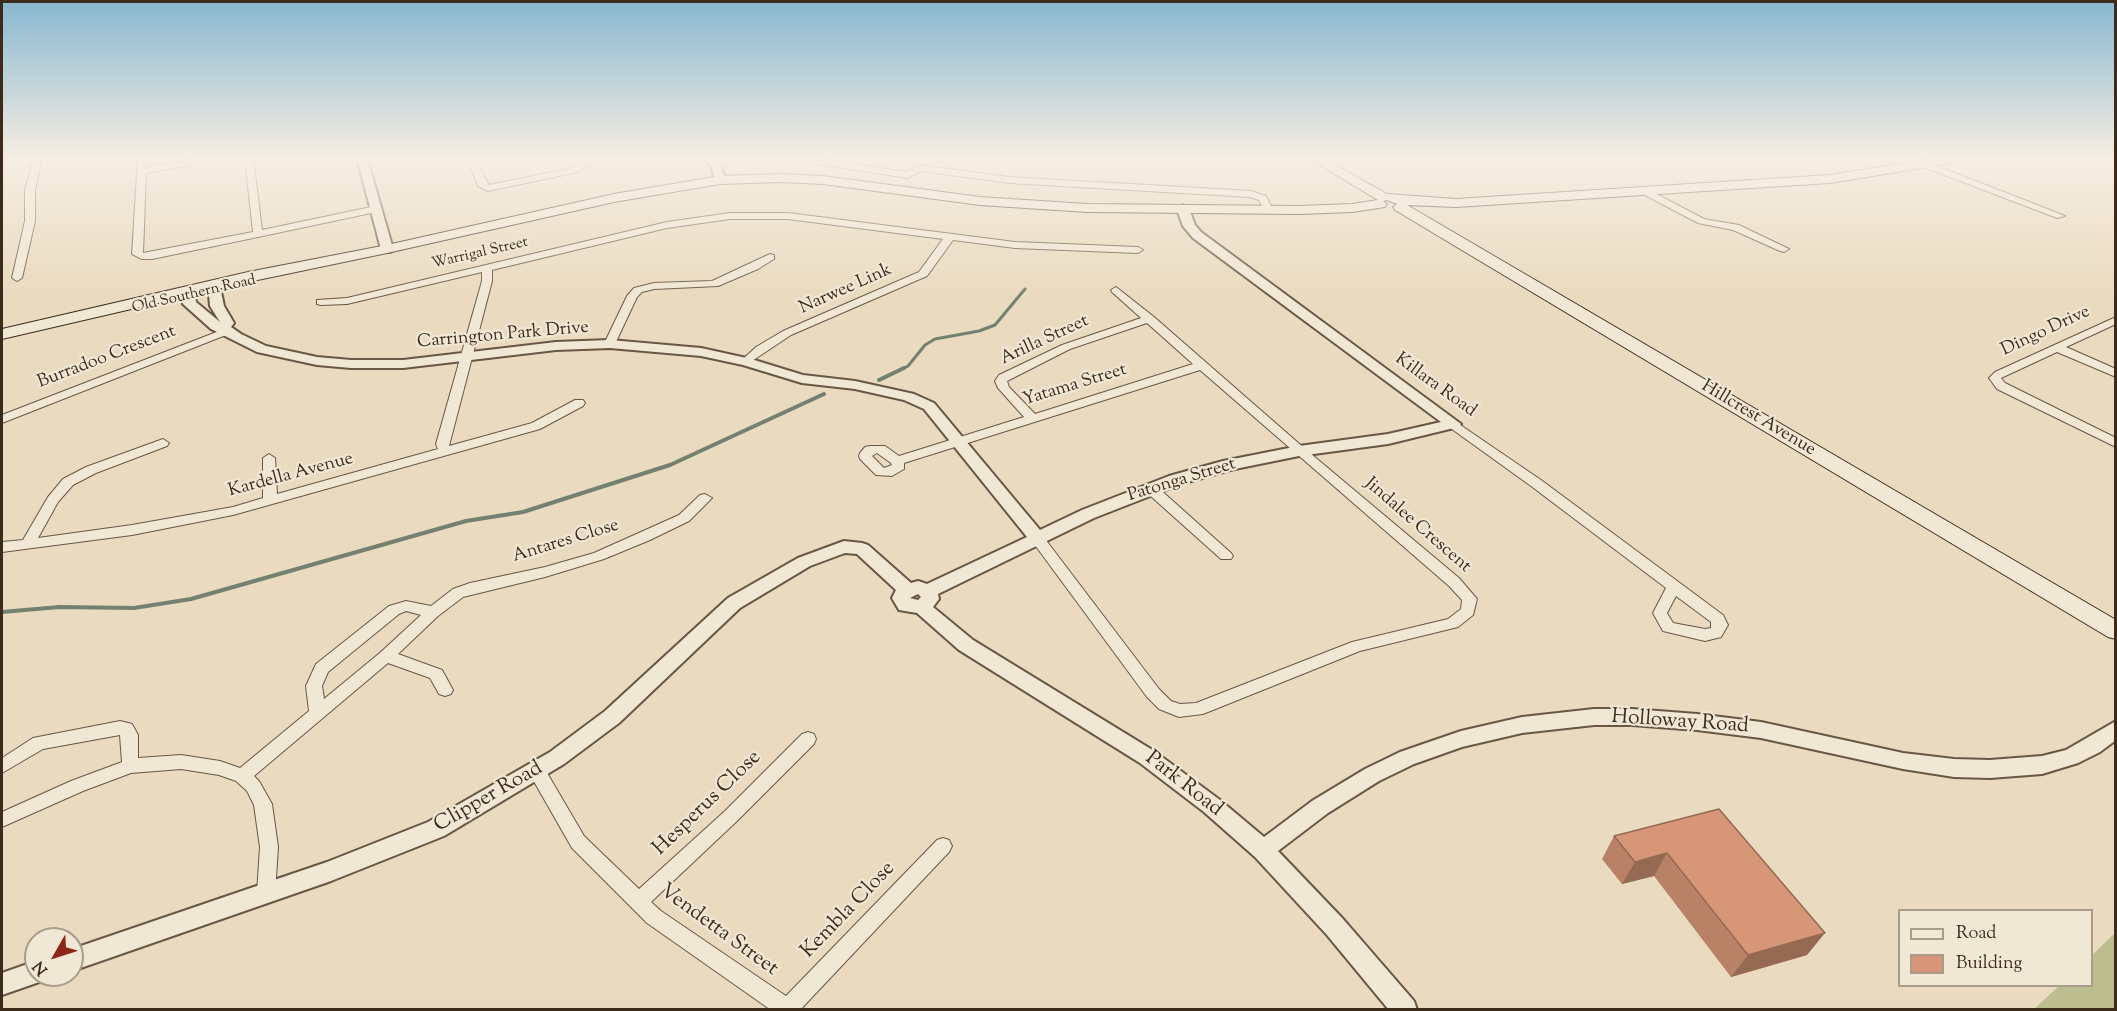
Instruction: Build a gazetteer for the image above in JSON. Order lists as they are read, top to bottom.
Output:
{
  "streets": {
    "main road": ["Old Southern Road", "Hillcrest Avenue"],
    "street": [
      "Warrigal Street",
      "Narwee Link",
      "Dingo Drive",
      "Carrington Park Drive",
      "Arilla Street",
      "Burradoo Crescent",
      "Yatama Street",
      "Killara Road",
      "Kardella Avenue",
      "Patonga Street",
      "Jindalee Crescent",
      "Antares Close",
      "Holloway Road",
      "Park Road",
      "Clipper Road",
      "Hesperus Close",
      "Kembla Close",
      "Vendetta Street"
    ]
  },
  "crossings": [
    ["Warrigal Street", "Narwee Link"],
    ["Narwee Link", "Carrington Park Drive"],
    ["Old Southern Road", "Carrington Park Drive"],
    ["Old Southern Road", "Killara Road"],
    ["Carrington Park Drive", "Burradoo Crescent"],
    ["Carrington Park Drive", "Yatama Street"],
    ["Carrington Park Drive", "Patonga Street"],
    ["Carrington Park Drive", "Jindalee Crescent"],
    ["Arilla Street", "Yatama Street"],
    ["Arilla Street", "Jindalee Crescent"],
    ["Yatama Street", "Jindalee Crescent"],
    ["Killara Road", "Patonga Street"],
    ["Patonga Street", "Jindalee Crescent"],
    ["Patonga Street", "Park Road"],
    ["Holloway Road", "Park Road"],
    ["Park Road", "Clipper Road"],
    ["Clipper Road", "Vendetta Street"],
    ["Hesperus Close", "Vendetta Street"],
    ["Kembla Close", "Vendetta Street"]
  ],
  "legend": ["Road", "Building"],
  "north": "bottom left"
}
